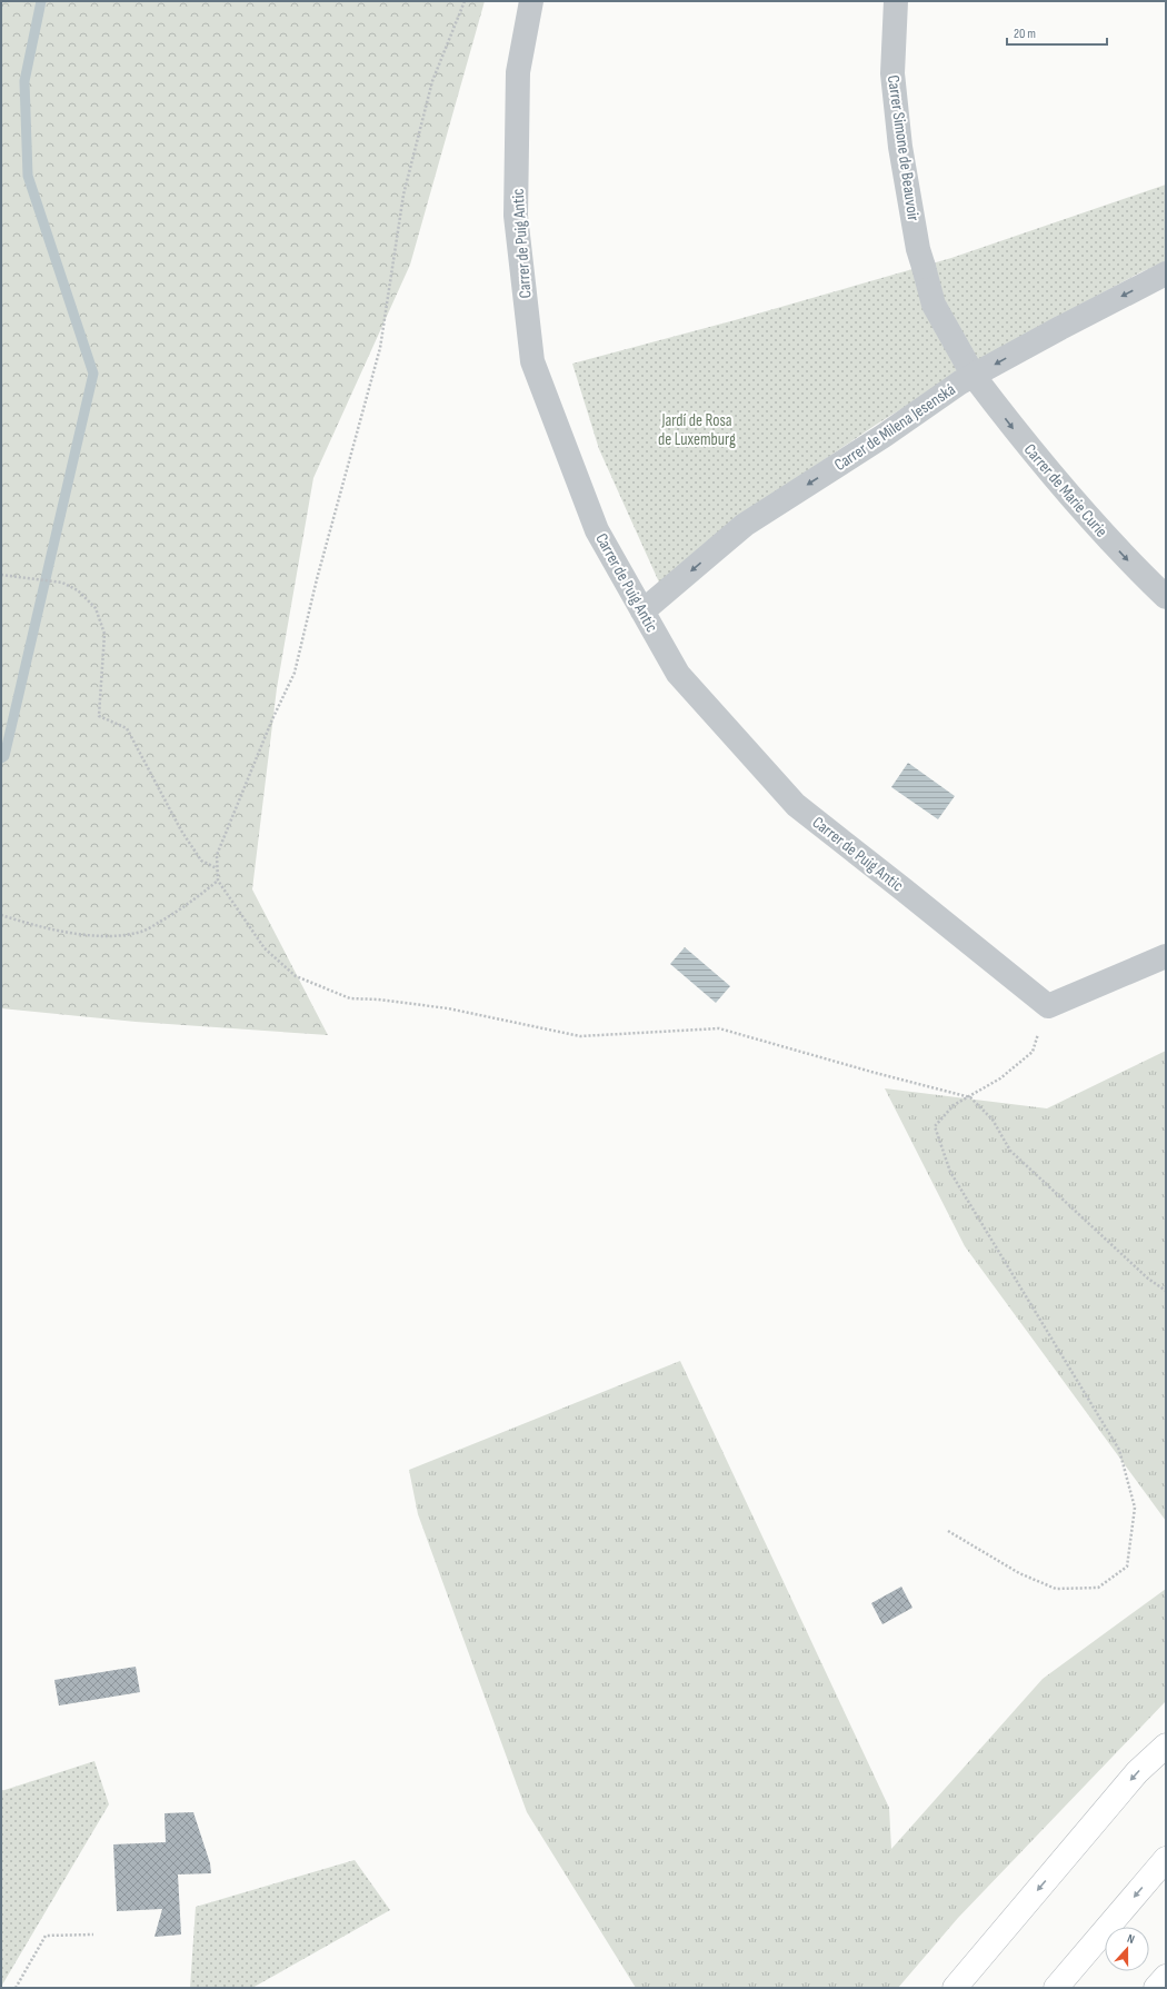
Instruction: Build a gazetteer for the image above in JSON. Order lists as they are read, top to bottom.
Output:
{
  "streets": {
    "street": [
      "Carrer Simone de Beauvoir",
      "Carrer de Puig Antic",
      "Carrer de Milena Jesenská",
      "Carrer de Marie Curie"
    ]
  },
  "crossings": [
    ["Carrer Simone de Beauvoir", "Carrer de Milena Jesenská"],
    ["Carrer Simone de Beauvoir", "Carrer de Marie Curie"],
    ["Carrer de Puig Antic", "Carrer de Milena Jesenská"],
    ["Carrer de Milena Jesenská", "Carrer de Marie Curie"]
  ],
  "one_way": ["Carrer de Milena Jesenská", "Carrer de Marie Curie"],
  "parks": ["Jardí de Rosa de Luxemburg"],
  "scale_bar": "20 m",
  "north": "top"
}
